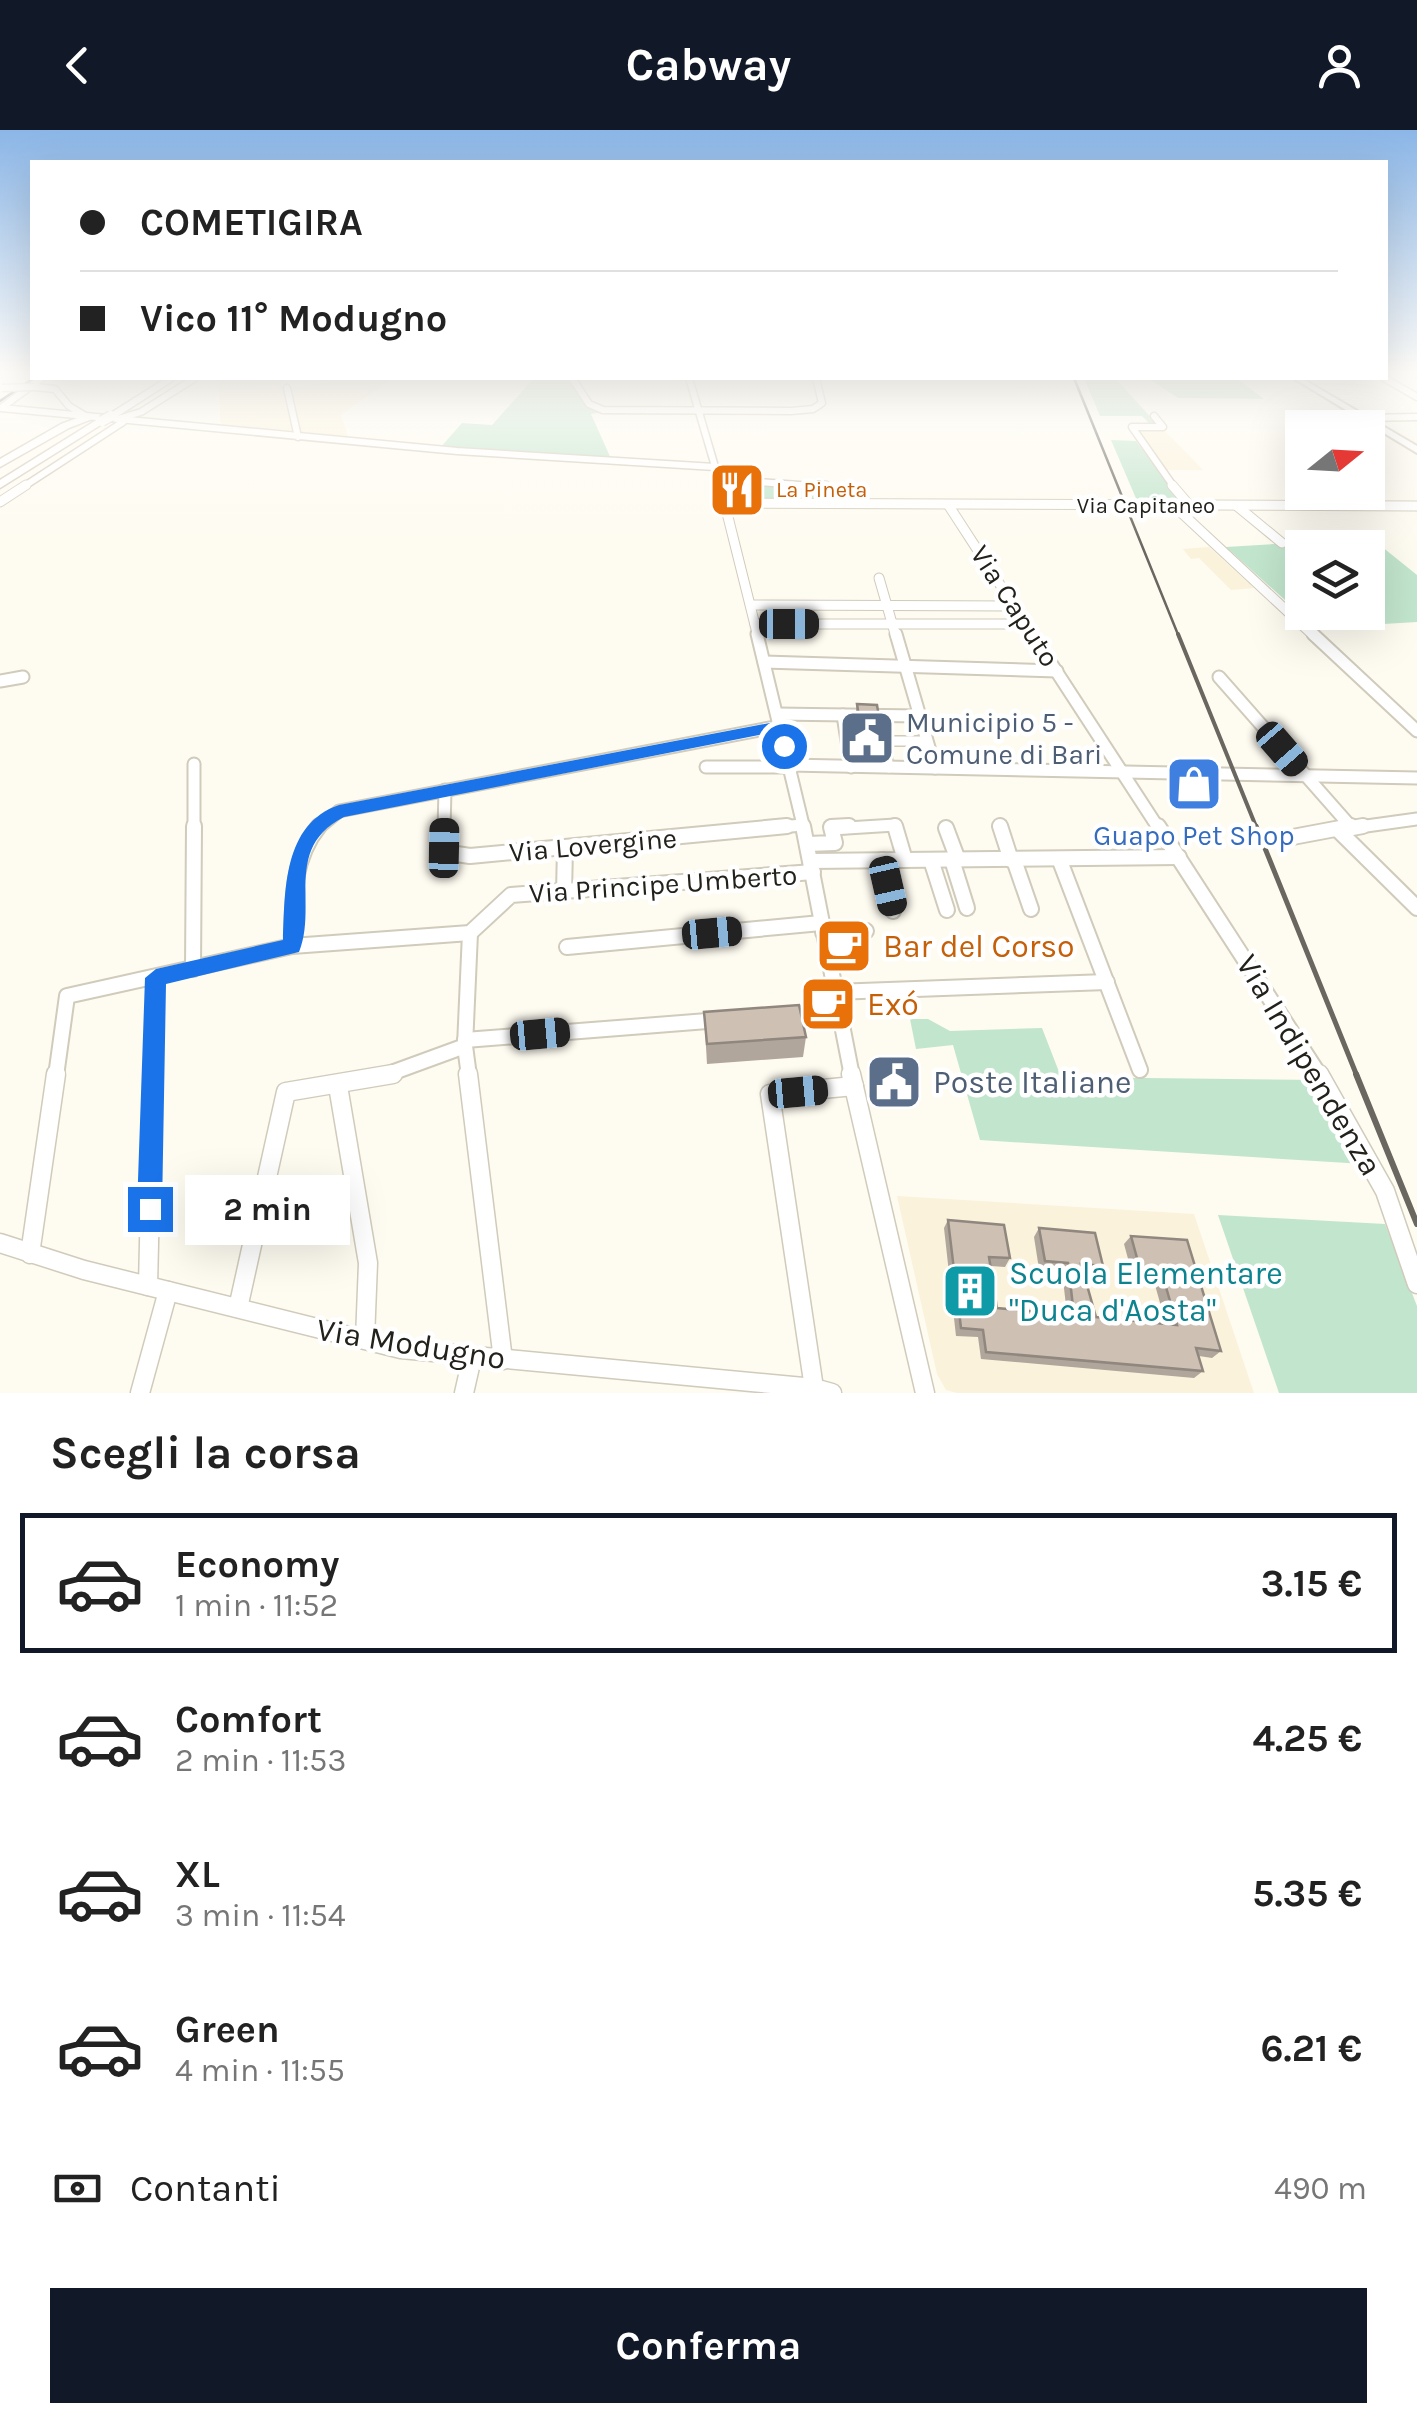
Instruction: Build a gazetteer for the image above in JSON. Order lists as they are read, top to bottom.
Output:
{
  "streets": {
    "street": [
      "Via Capitaneo",
      "Via Caputo",
      "Via Lovergine",
      "Via Principe Umberto",
      "Via Indipendenza",
      "Via Modugno"
    ]
  },
  "crossings": [
    ["Via Capitaneo", "Via Caputo"],
    ["Via Caputo", "Via Principe Umberto"],
    ["Via Caputo", "Via Indipendenza"],
    ["Via Principe Umberto", "Via Indipendenza"]
  ],
  "places": {
    "restaurant": ["La Pineta"],
    "public building": ["Municipio 5 - Comune di Bari", "Poste Italiane"],
    "shop": ["Guapo Pet Shop"],
    "cafe": ["Bar del Corso", "Exó"],
    "building": ["Scuola Elementare \"Duca d'Aosta\""]
  },
  "north": "right",
  "page": {
    "header": "Cabway",
    "banner": ["COMETIGIRA", "Vico 11° Modugno"],
    "bubble": "2 min",
    "heading": "Scegli la corsa",
    "list": [
      {
        "name": "Economy",
        "note": "1 min · 11:52",
        "value": "3.15 €"
      },
      {
        "name": "Comfort",
        "note": "2 min · 11:53",
        "value": "4.25 €"
      },
      {
        "name": "XL",
        "note": "3 min · 11:54",
        "value": "5.35 €"
      },
      {
        "name": "Green",
        "note": "4 min · 11:55",
        "value": "6.21 €"
      }
    ],
    "pay": ["Contanti", "490 m"],
    "buttons": "Conferma"
  }
}
